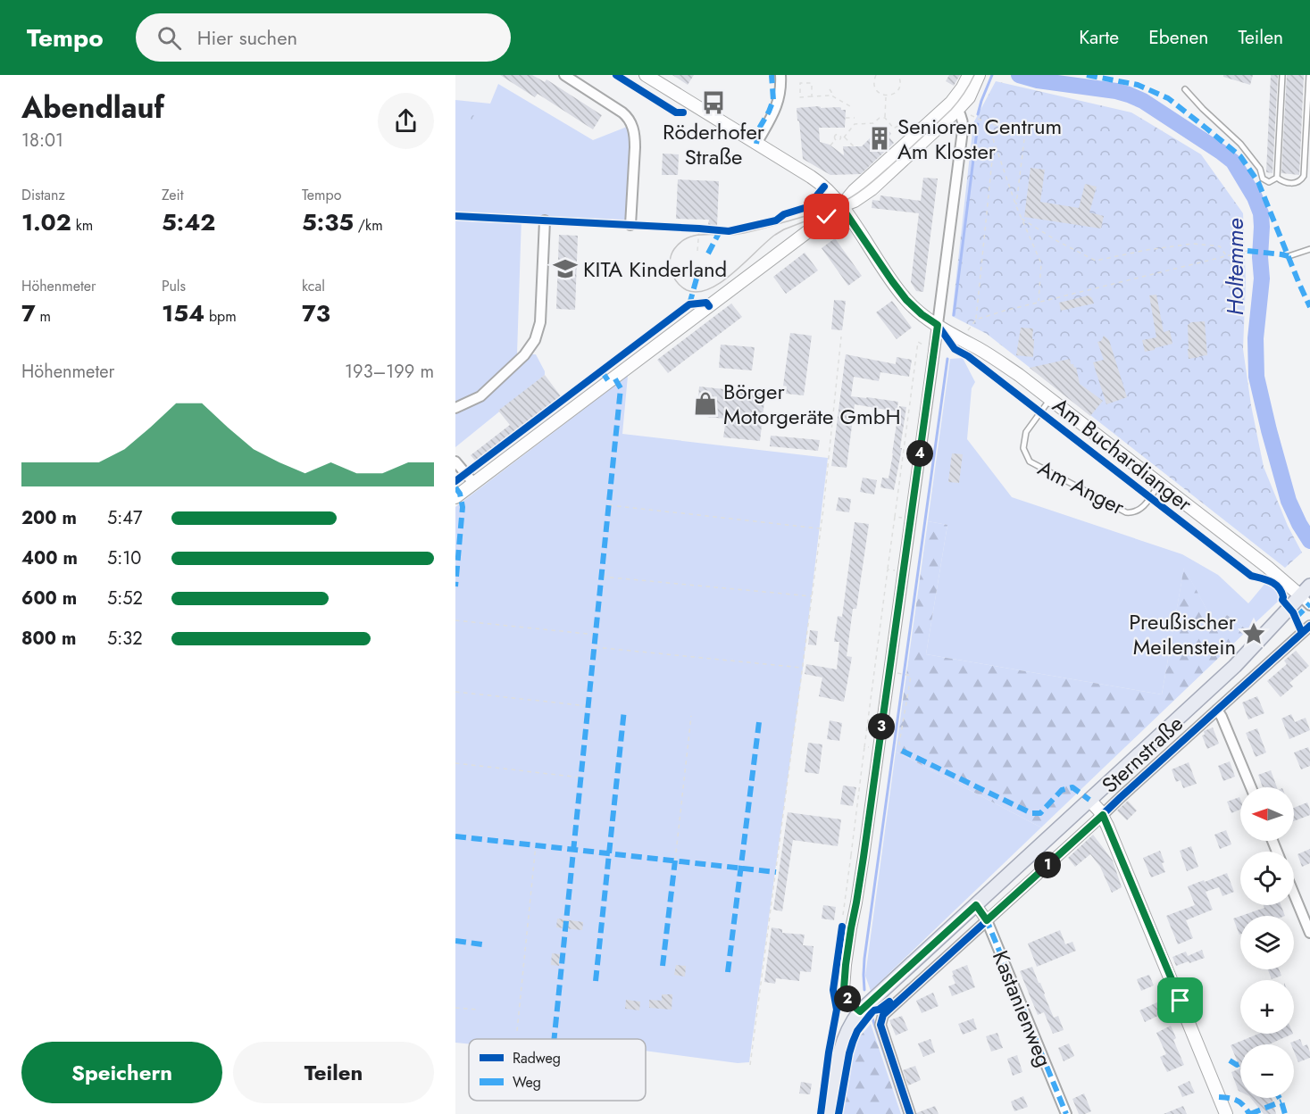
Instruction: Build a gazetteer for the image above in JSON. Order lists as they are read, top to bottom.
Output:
{
  "streets": {
    "main road": ["Sternstraße"],
    "street": ["Am Buchardianger", "Kastanienweg"],
    "lane": ["Am Anger"]
  },
  "crossings": [
    ["Am Buchardianger", "Am Anger"],
    ["Am Buchardianger", "Sternstraße"],
    ["Sternstraße", "Kastanienweg"]
  ],
  "water": ["Holtemme"],
  "places": {
    "bus stop": ["Röderhofer Straße"],
    "building": ["Senioren Centrum Am Kloster"],
    "school or university": ["KITA Kinderland"],
    "shop": ["Börger Motorgeräte GmbH"],
    "place": ["Preußischer Meilenstein"]
  },
  "legend": ["Radweg", "Weg"],
  "north": "left",
  "page": {
    "header": "Tempo",
    "search": "Hier suchen",
    "nav": ["Karte", "Ebenen", "Teilen"],
    "heading": ["Abendlauf", "18:01"],
    "stats": [
      ["Distanz", "1.02 km"],
      ["Zeit", "5:42"],
      ["Tempo", "5:35 /km"],
      ["Höhenmeter", "7 m"],
      ["Puls", "154 bpm"],
      ["kcal", "73"]
    ],
    "chart": ["Höhenmeter", "193–199 m"],
    "pins": [
      "4",
      "3",
      "1",
      "2"
    ],
    "list": [
      {
        "name": "200 m",
        "note": "5:47"
      },
      {
        "name": "400 m",
        "note": "5:10"
      },
      {
        "name": "600 m",
        "note": "5:52"
      },
      {
        "name": "800 m",
        "note": "5:32"
      }
    ],
    "map_buttons": ["+", "−"],
    "buttons": ["Speichern", "Teilen"]
  }
}
